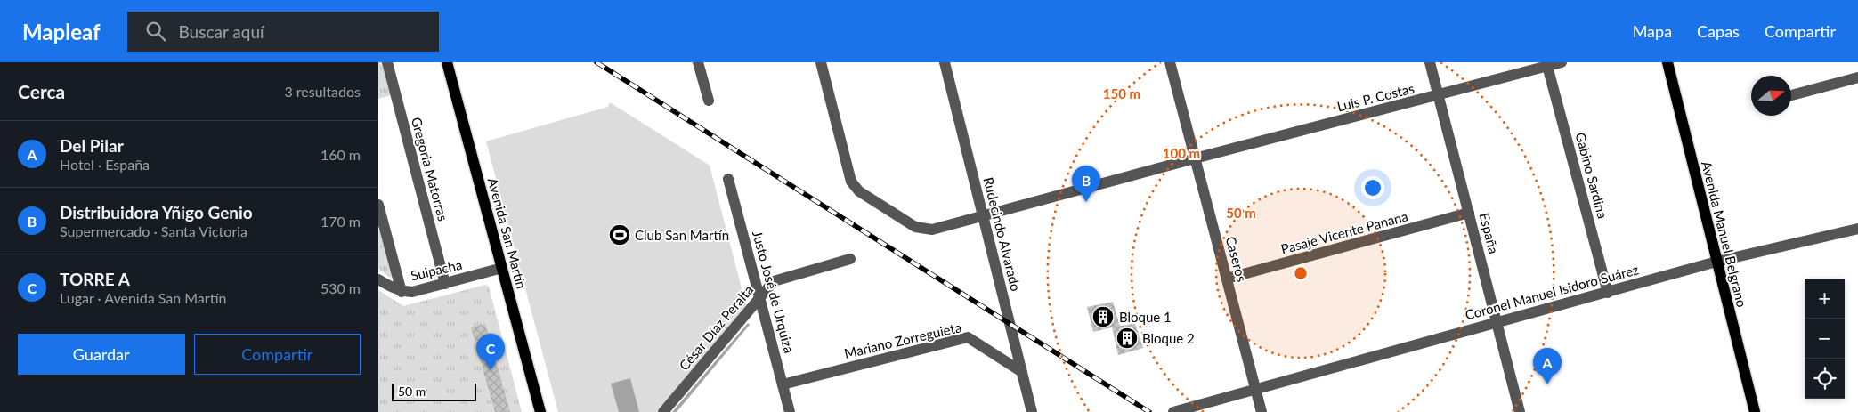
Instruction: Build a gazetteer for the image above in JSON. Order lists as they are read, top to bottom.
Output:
{
  "streets": {
    "main road": ["Avenida San Martín", "Avenida Manuel Belgrano"],
    "street": [
      "Luis P. Costas",
      "Gregoria Matorras",
      "Gabino Sardina",
      "Pasaje Vicente Panana",
      "España",
      "Rudecindo Alvarado",
      "Caseros",
      "Suipacha",
      "Justo José de Urquiza",
      "Coronel Manuel Isidoro Suárez",
      "César Díaz Peralta",
      "Mariano Zorreguieta"
    ]
  },
  "crossings": [
    ["Luis P. Costas", "Gabino Sardina"],
    ["Luis P. Costas", "España"],
    ["Luis P. Costas", "Rudecindo Alvarado"],
    ["Luis P. Costas", "Caseros"],
    ["Gregoria Matorras", "Suipacha"],
    ["Gabino Sardina", "Coronel Manuel Isidoro Suárez"],
    ["Pasaje Vicente Panana", "España"],
    ["Pasaje Vicente Panana", "Caseros"],
    ["Avenida San Martín", "Suipacha"],
    ["España", "Coronel Manuel Isidoro Suárez"],
    ["Rudecindo Alvarado", "Mariano Zorreguieta"],
    ["Avenida Manuel Belgrano", "Coronel Manuel Isidoro Suárez"],
    ["Caseros", "Coronel Manuel Isidoro Suárez"],
    ["Justo José de Urquiza", "César Díaz Peralta"],
    ["Justo José de Urquiza", "Mariano Zorreguieta"]
  ],
  "places": {
    "sports": ["Club San Martín"],
    "building": ["Bloque 1", "Bloque 2"]
  },
  "scale_bar": "50 m",
  "north": "right",
  "page": {
    "header": "Mapleaf",
    "search": "Buscar aquí",
    "nav": ["Mapa", "Capas", "Compartir"],
    "heading": ["Cerca", "3 resultados"],
    "list": [
      {
        "mark": "A",
        "name": "Del Pilar",
        "note": "Hotel · España",
        "value": "160 m"
      },
      {
        "mark": "B",
        "name": "Distribuidora Yñigo Genio",
        "note": "Supermercado · Santa Victoria",
        "value": "170 m"
      },
      {
        "mark": "C",
        "name": "TORRE A",
        "note": "Lugar · Avenida San Martín",
        "value": "530 m"
      }
    ],
    "pins": ["B", "C", "A"],
    "map_buttons": ["+", "−"],
    "buttons": ["Guardar", "Compartir"],
    "scale": "50 m"
  },
  "rings": ["150 m", "100 m", "50 m"]
}
